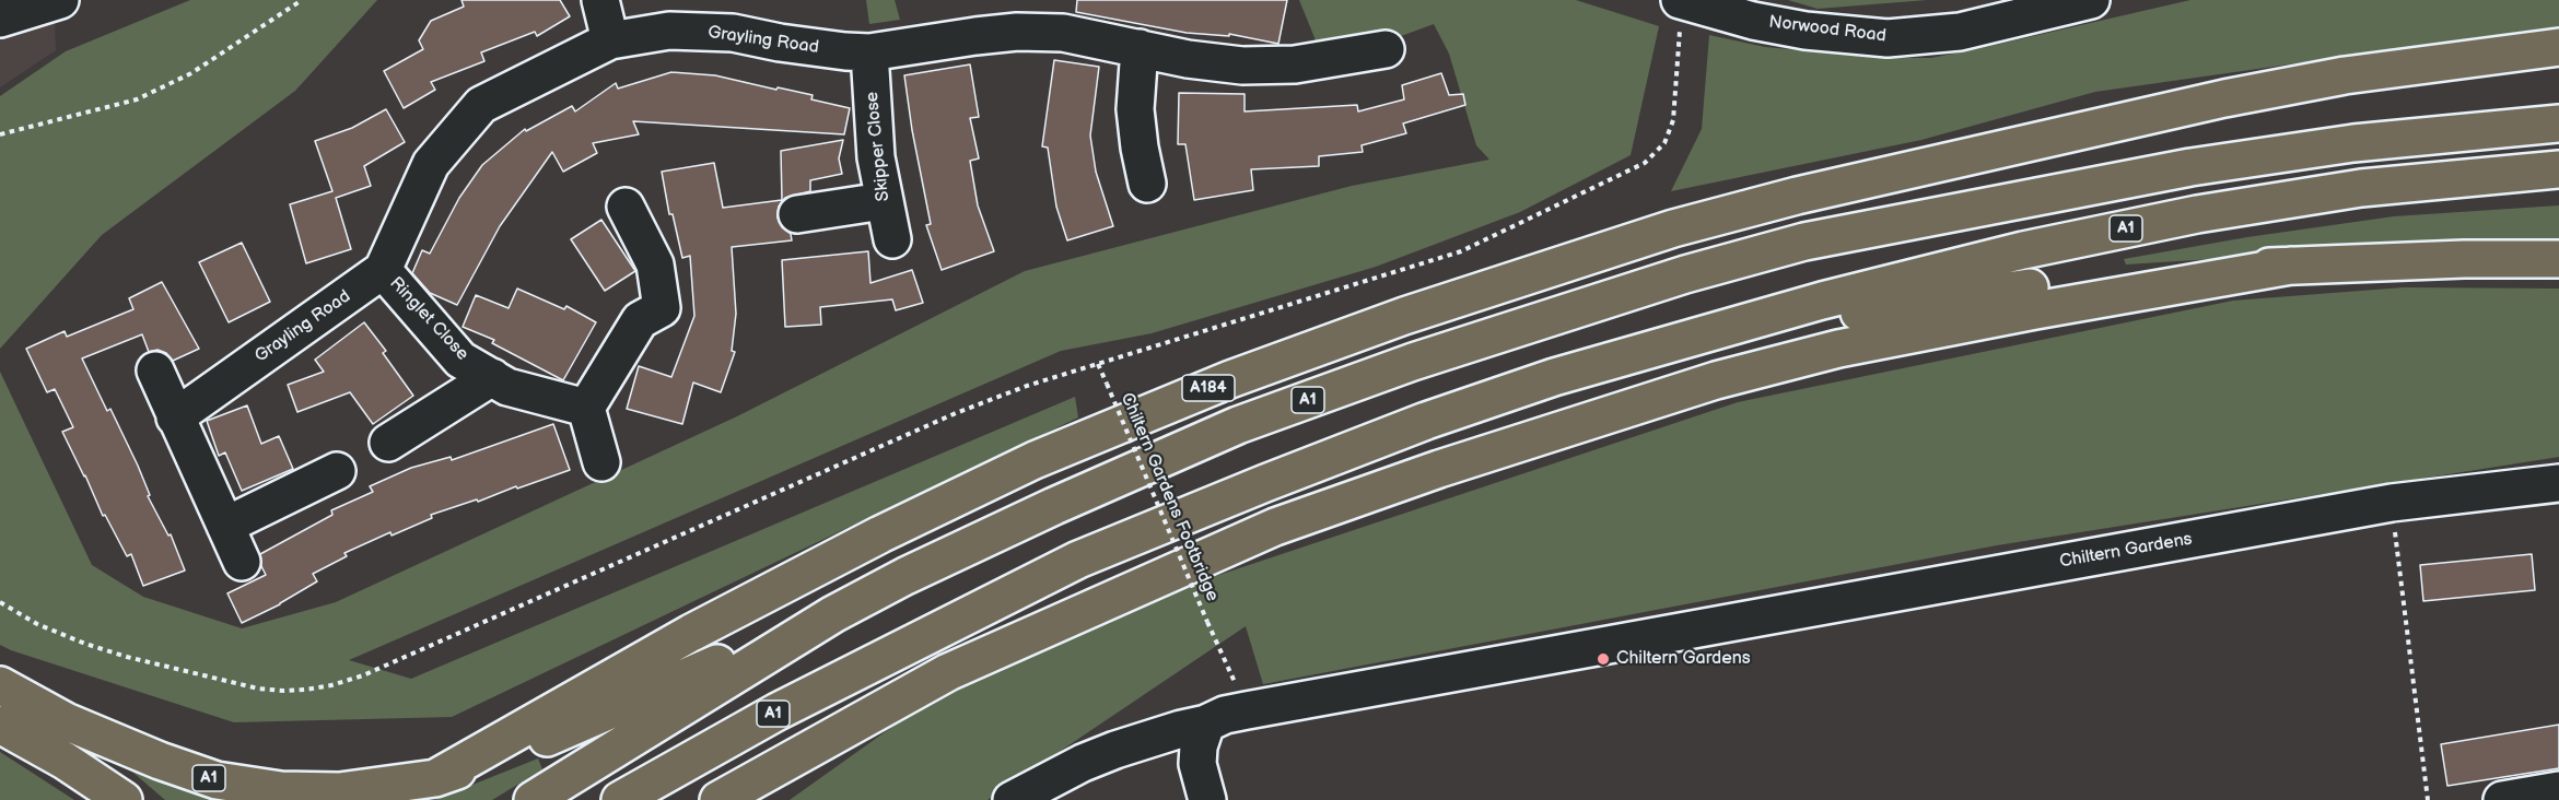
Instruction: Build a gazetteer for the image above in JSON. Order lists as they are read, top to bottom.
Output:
{
  "streets": {
    "highway": ["A1", "A184"],
    "street": [
      "Norwood Road",
      "Grayling Road",
      "Skipper Close",
      "Ringlet Close",
      "Chiltern Gardens"
    ],
    "path": ["Chiltern Gardens Footbridge"]
  },
  "crossings": [
    ["Grayling Road", "Skipper Close"],
    ["Grayling Road", "Ringlet Close"],
    ["A1", "A184"],
    ["Chiltern Gardens Footbridge", "Chiltern Gardens"]
  ],
  "places": ["Chiltern Gardens"]
}
